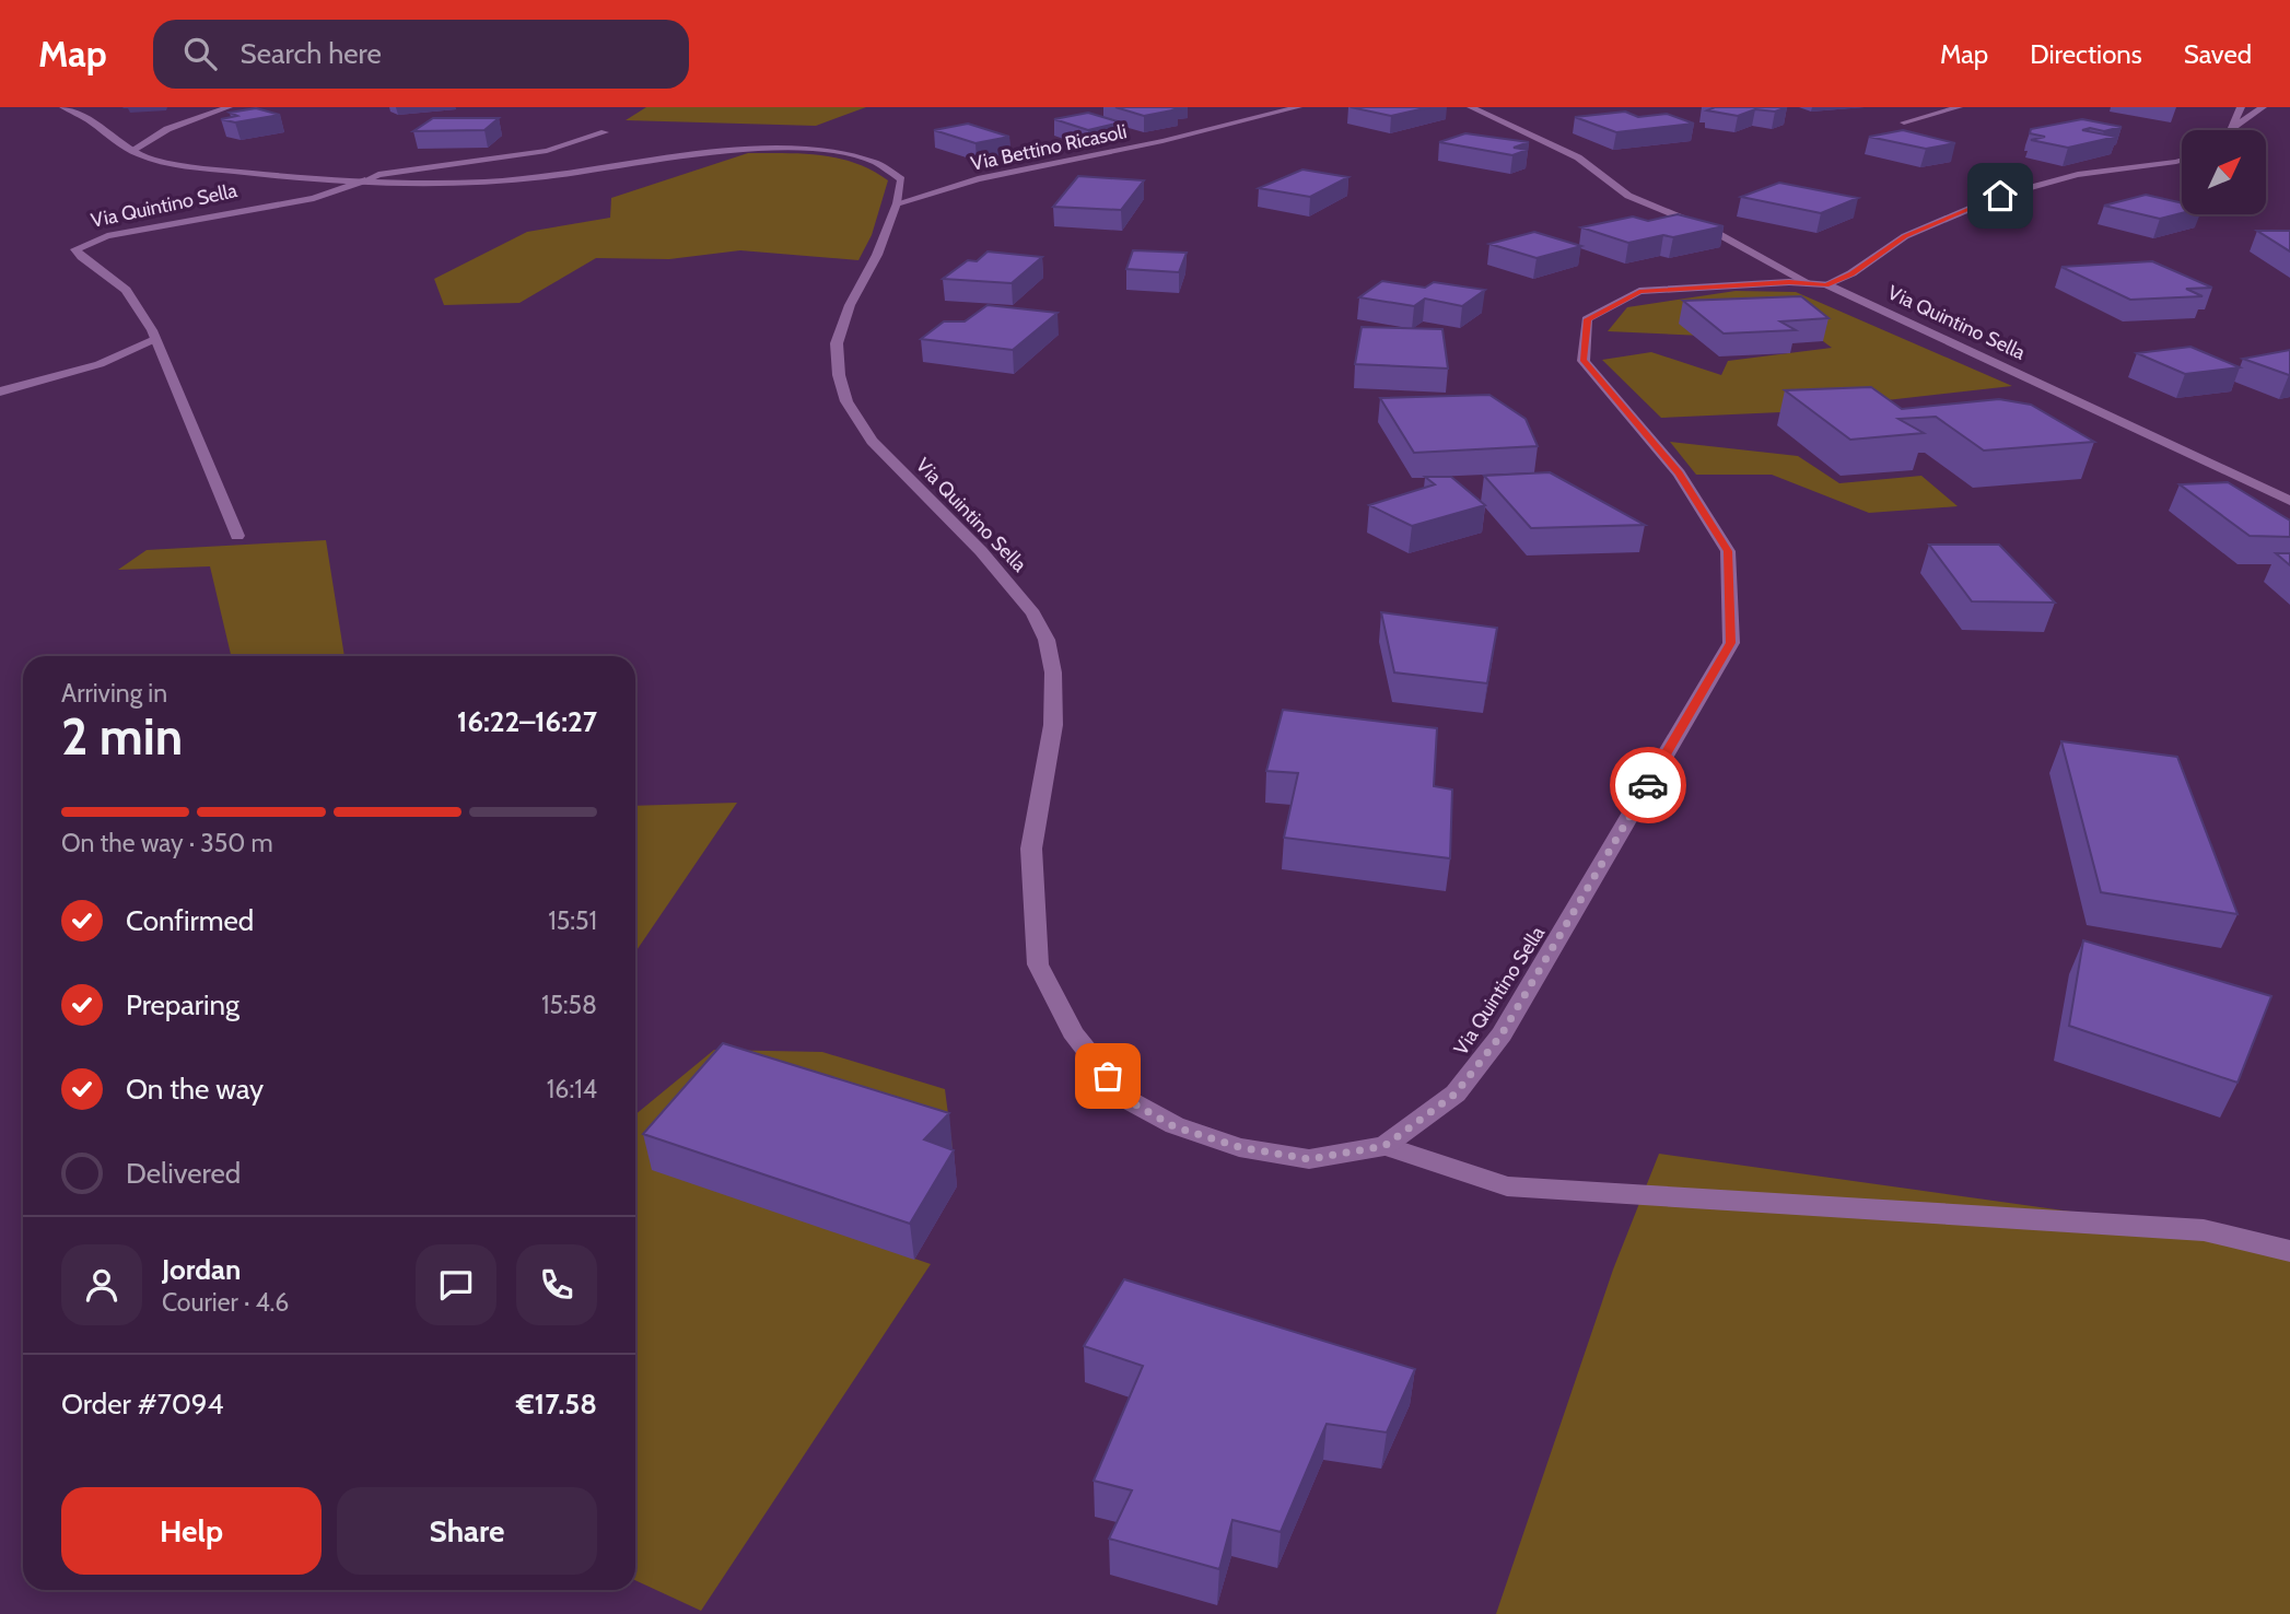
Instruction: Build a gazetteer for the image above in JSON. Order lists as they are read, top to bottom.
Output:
{
  "streets": {
    "street": ["Via Bettino Ricasoli", "Via Quintino Sella"]
  },
  "crossings": [
    ["Via Bettino Ricasoli", "Via Quintino Sella"]
  ],
  "north": "top right",
  "page": {
    "header": "Map",
    "search": "Search here",
    "nav": ["Map", "Directions", "Saved"],
    "heading": ["2 min", "Arriving in", "16:22–16:27"],
    "panel": [
      "Jordan",
      "Courier · 4.6",
      "Order #7094",
      "€17.58"
    ],
    "bar": "On the way · 350 m",
    "list": [
      ["Confirmed", "15:51"],
      ["Preparing", "15:58"],
      ["On the way", "16:14"],
      "Delivered"
    ],
    "buttons": ["Help", "Share"]
  }
}
